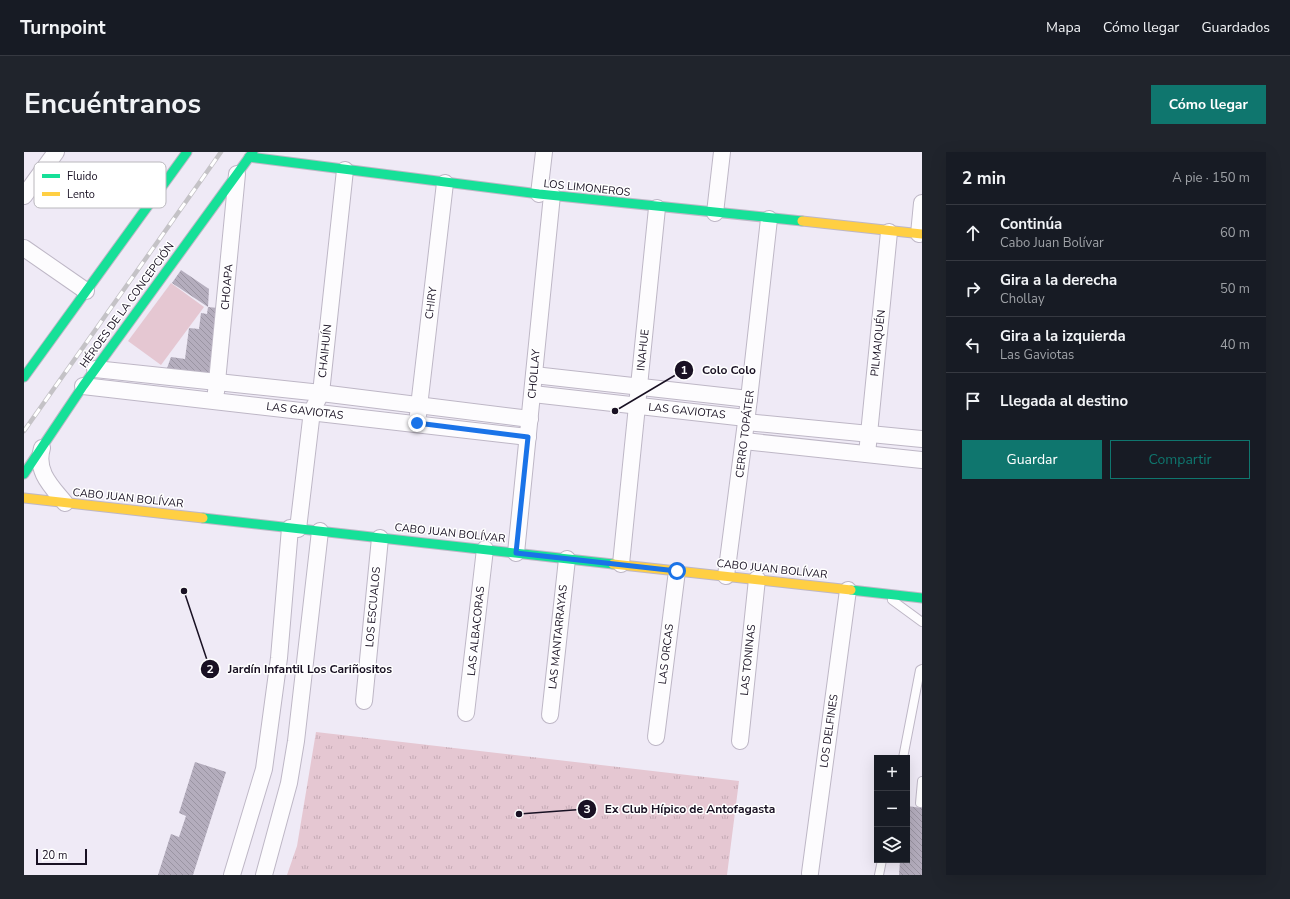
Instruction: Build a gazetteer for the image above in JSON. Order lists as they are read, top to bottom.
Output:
{
  "streets": {
    "street": [
      "LOS LIMONEROS",
      "CHOAPA",
      "CHIRY",
      "HÉROES DE LA CONCEPCIÓN",
      "PILMAIQUÉN",
      "INAHUE",
      "CHAIHUÍN",
      "CHOLLAY",
      "LAS GAVIOTAS",
      "CERRO TOPÁTER",
      "CABO JUAN BOLÍVAR",
      "LOS ESCUALOS",
      "LAS ALBACORAS",
      "LAS MANTARRAYAS",
      "LAS ORCAS",
      "LAS TONINAS",
      "LOS DELFINES"
    ]
  },
  "crossings": [
    ["LOS LIMONEROS", "CHIRY"],
    ["LOS LIMONEROS", "HÉROES DE LA CONCEPCIÓN"],
    ["LOS LIMONEROS", "PILMAIQUÉN"],
    ["LOS LIMONEROS", "INAHUE"],
    ["LOS LIMONEROS", "CHAIHUÍN"],
    ["LOS LIMONEROS", "CHOLLAY"],
    ["LOS LIMONEROS", "CERRO TOPÁTER"],
    ["CHOAPA", "HÉROES DE LA CONCEPCIÓN"],
    ["CHOAPA", "LAS GAVIOTAS"],
    ["CHIRY", "LAS GAVIOTAS"],
    ["HÉROES DE LA CONCEPCIÓN", "LAS GAVIOTAS"],
    ["PILMAIQUÉN", "LAS GAVIOTAS"],
    ["INAHUE", "LAS GAVIOTAS"],
    ["INAHUE", "CABO JUAN BOLÍVAR"],
    ["CHAIHUÍN", "LAS GAVIOTAS"],
    ["CHAIHUÍN", "CABO JUAN BOLÍVAR"],
    ["CHOLLAY", "LAS GAVIOTAS"],
    ["CHOLLAY", "CABO JUAN BOLÍVAR"],
    ["LAS GAVIOTAS", "CERRO TOPÁTER"],
    ["CERRO TOPÁTER", "CABO JUAN BOLÍVAR"],
    ["CABO JUAN BOLÍVAR", "LOS ESCUALOS"],
    ["CABO JUAN BOLÍVAR", "LAS ALBACORAS"],
    ["CABO JUAN BOLÍVAR", "LAS MANTARRAYAS"],
    ["CABO JUAN BOLÍVAR", "LAS ORCAS"],
    ["CABO JUAN BOLÍVAR", "LAS TONINAS"],
    ["CABO JUAN BOLÍVAR", "LOS DELFINES"]
  ],
  "places": ["Colo Colo", "Jardín Infantil Los Cariñositos", "Ex Club Hípico de Antofagasta"],
  "legend": ["Fluido", "Lento"],
  "scale_bar": "20 m",
  "page": {
    "header": "Turnpoint",
    "nav": ["Mapa", "Cómo llegar", "Guardados"],
    "title": "Encuéntranos",
    "buttons": [
      "Cómo llegar",
      ["Guardar", "Compartir"]
    ],
    "heading": ["2 min", "A pie · 150 m"],
    "list": [
      ["Continúa", "Cabo Juan Bolívar", "60 m"],
      ["Gira a la derecha", "Chollay", "50 m"],
      ["Gira a la izquierda", "Las Gaviotas", "40 m"],
      "Llegada al destino"
    ],
    "map_buttons": ["+", "−"],
    "scale": "20 m"
  }
}
